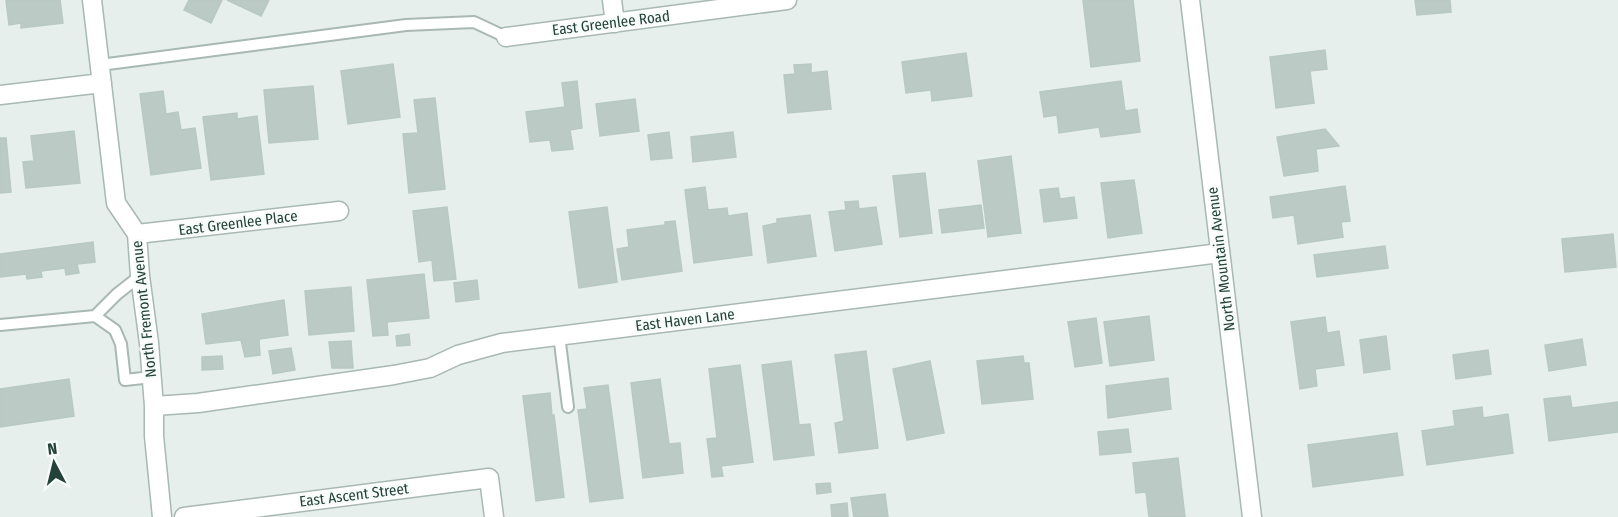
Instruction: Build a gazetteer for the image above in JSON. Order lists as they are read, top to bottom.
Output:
{
  "streets": {
    "street": [
      "East Greenlee Road",
      "East Greenlee Place",
      "North Mountain Avenue",
      "North Fremont Avenue",
      "East Haven Lane",
      "East Ascent Street"
    ]
  },
  "crossings": [
    ["East Greenlee Place", "North Fremont Avenue"],
    ["North Mountain Avenue", "East Haven Lane"],
    ["North Fremont Avenue", "East Haven Lane"]
  ],
  "north": "top"
}
